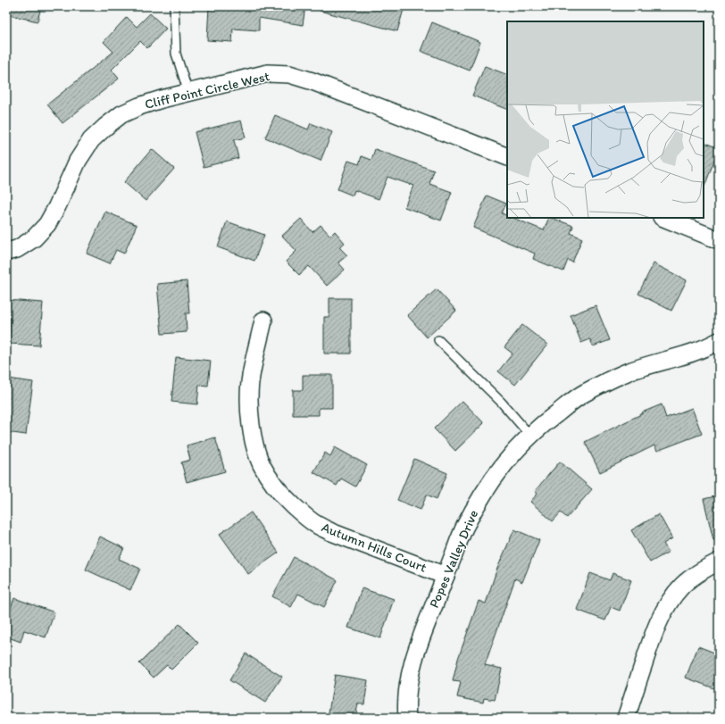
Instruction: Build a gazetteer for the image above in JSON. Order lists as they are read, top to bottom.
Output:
{
  "streets": {
    "street": ["Cliff Point Circle West", "Autumn Hills Court", "Popes Valley Drive"]
  },
  "crossings": [
    ["Autumn Hills Court", "Popes Valley Drive"]
  ]
}
